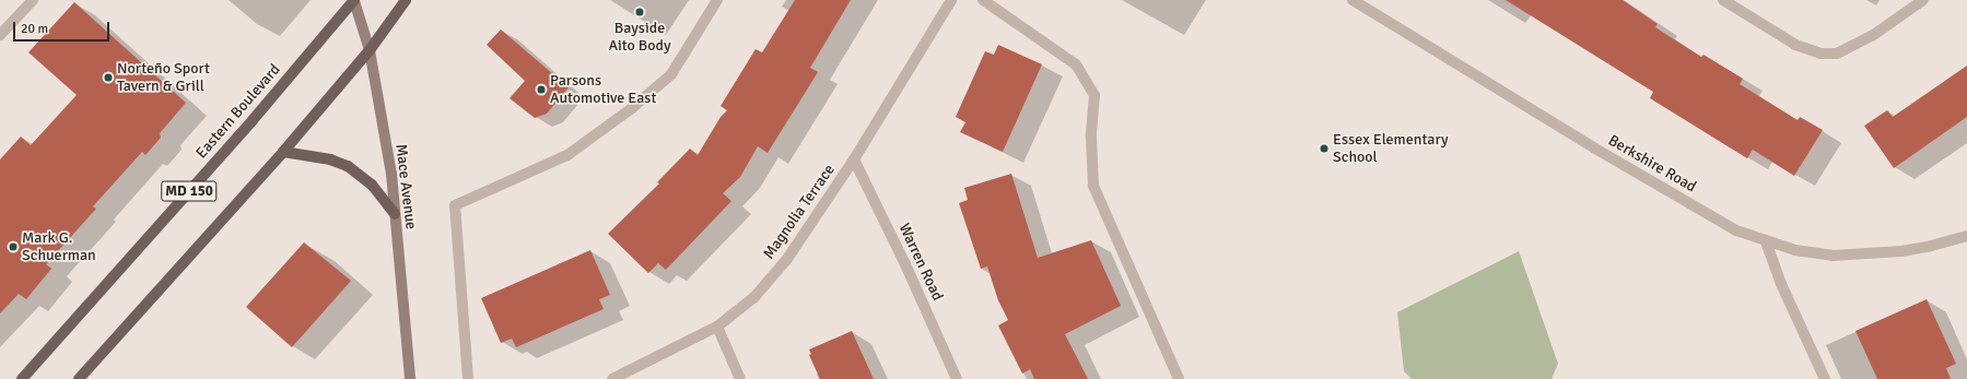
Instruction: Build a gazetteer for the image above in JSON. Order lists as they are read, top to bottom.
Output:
{
  "streets": {
    "main road": ["Eastern Boulevard", "Mace Avenue", "MD 150"],
    "street": ["Berkshire Road", "Magnolia Terrace", "Warren Road"]
  },
  "crossings": [
    ["Eastern Boulevard", "Mace Avenue"],
    ["Mace Avenue", "MD 150"],
    ["Magnolia Terrace", "Warren Road"]
  ],
  "places": [
    "Bayside Aito Body",
    "Norteño Sport Tavern & Grill",
    "Parsons Automotive East",
    "Essex Elementary School",
    "Mark G. Schuerman"
  ],
  "scale_bar": "20 m"
}
